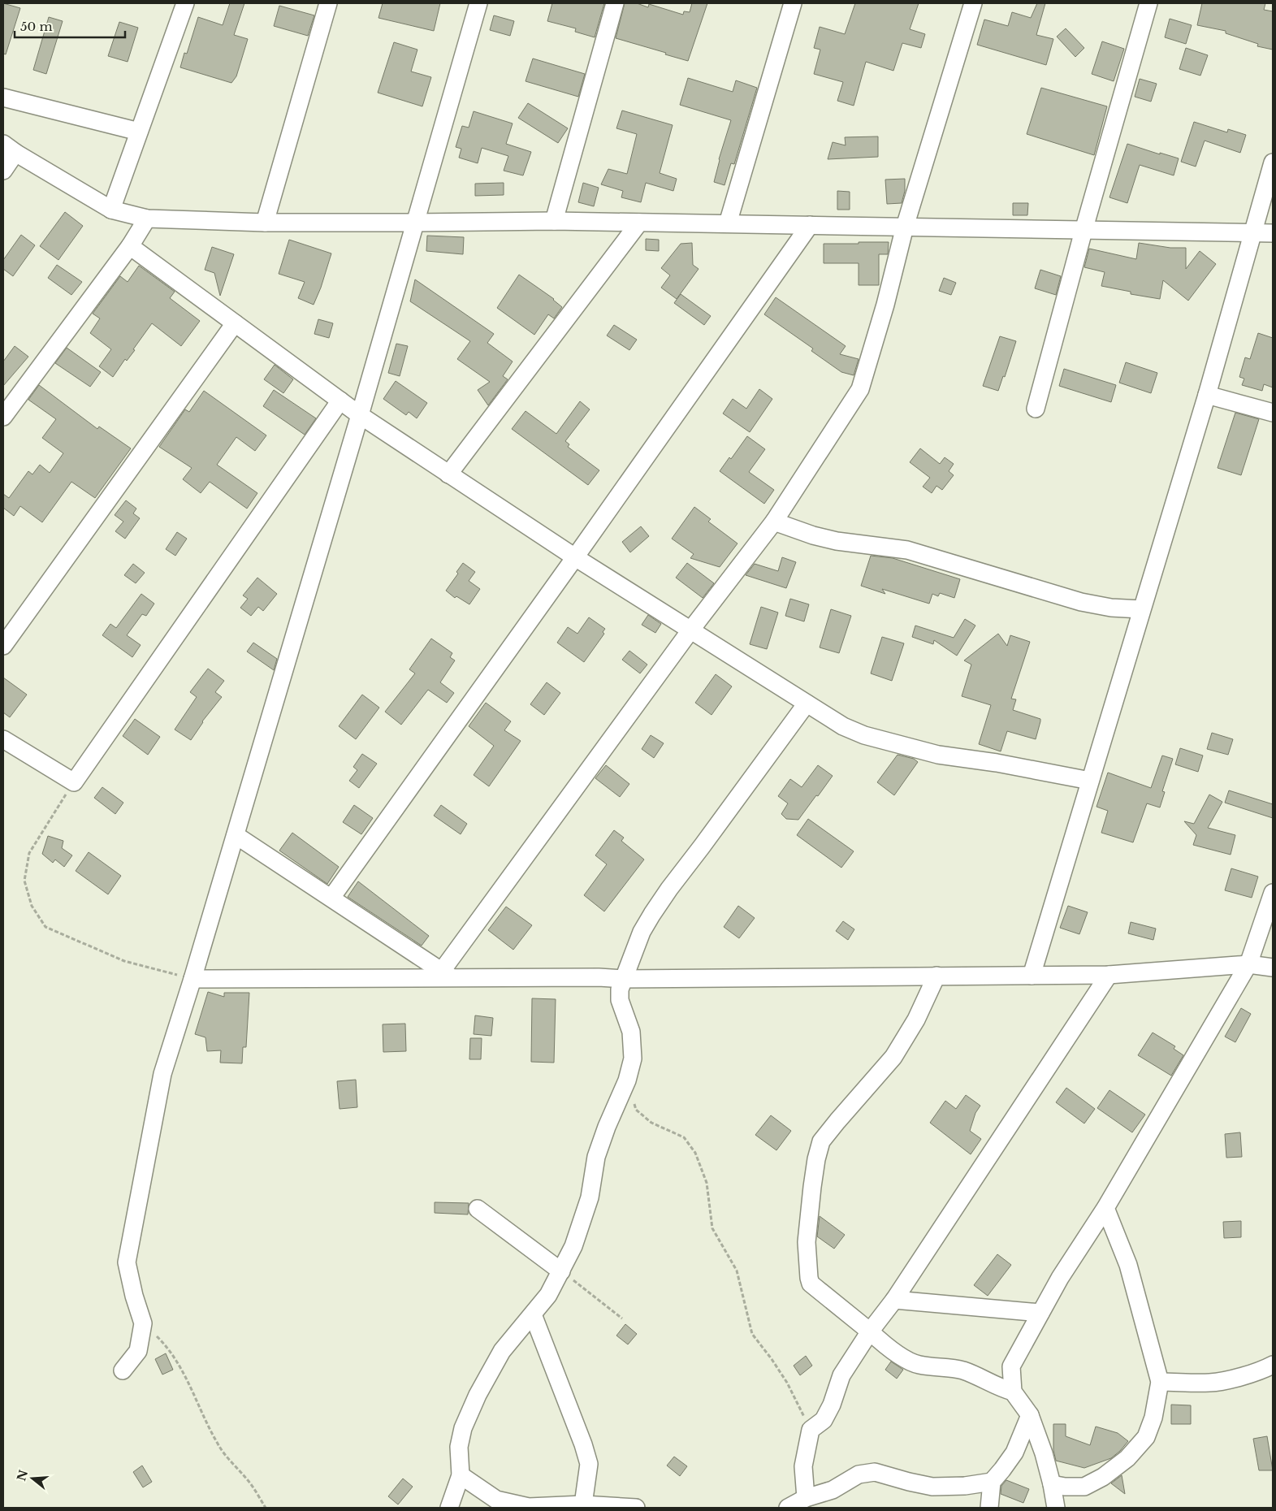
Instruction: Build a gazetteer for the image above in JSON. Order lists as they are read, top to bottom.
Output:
{
  "scale_bar": "50 m",
  "north": "left"
}
